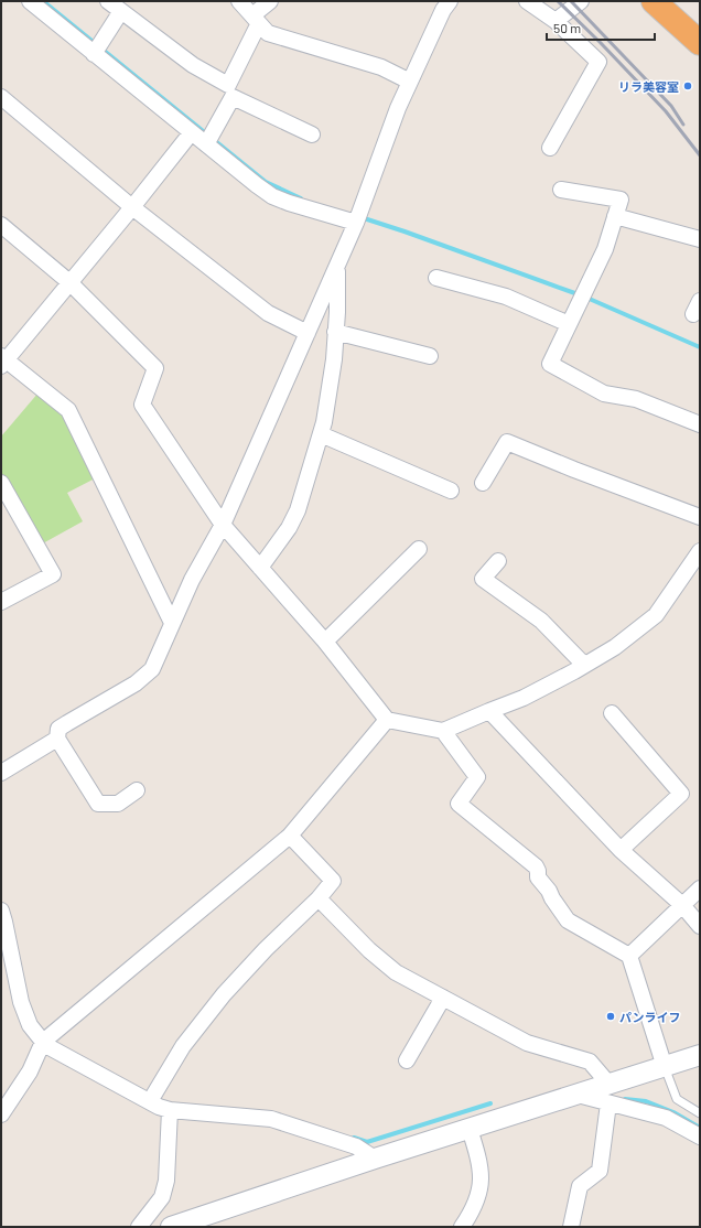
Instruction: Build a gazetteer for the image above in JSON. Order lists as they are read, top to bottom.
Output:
{
  "places": ["リラ美容室", "パンライフ"],
  "scale_bar": "50 m"
}
